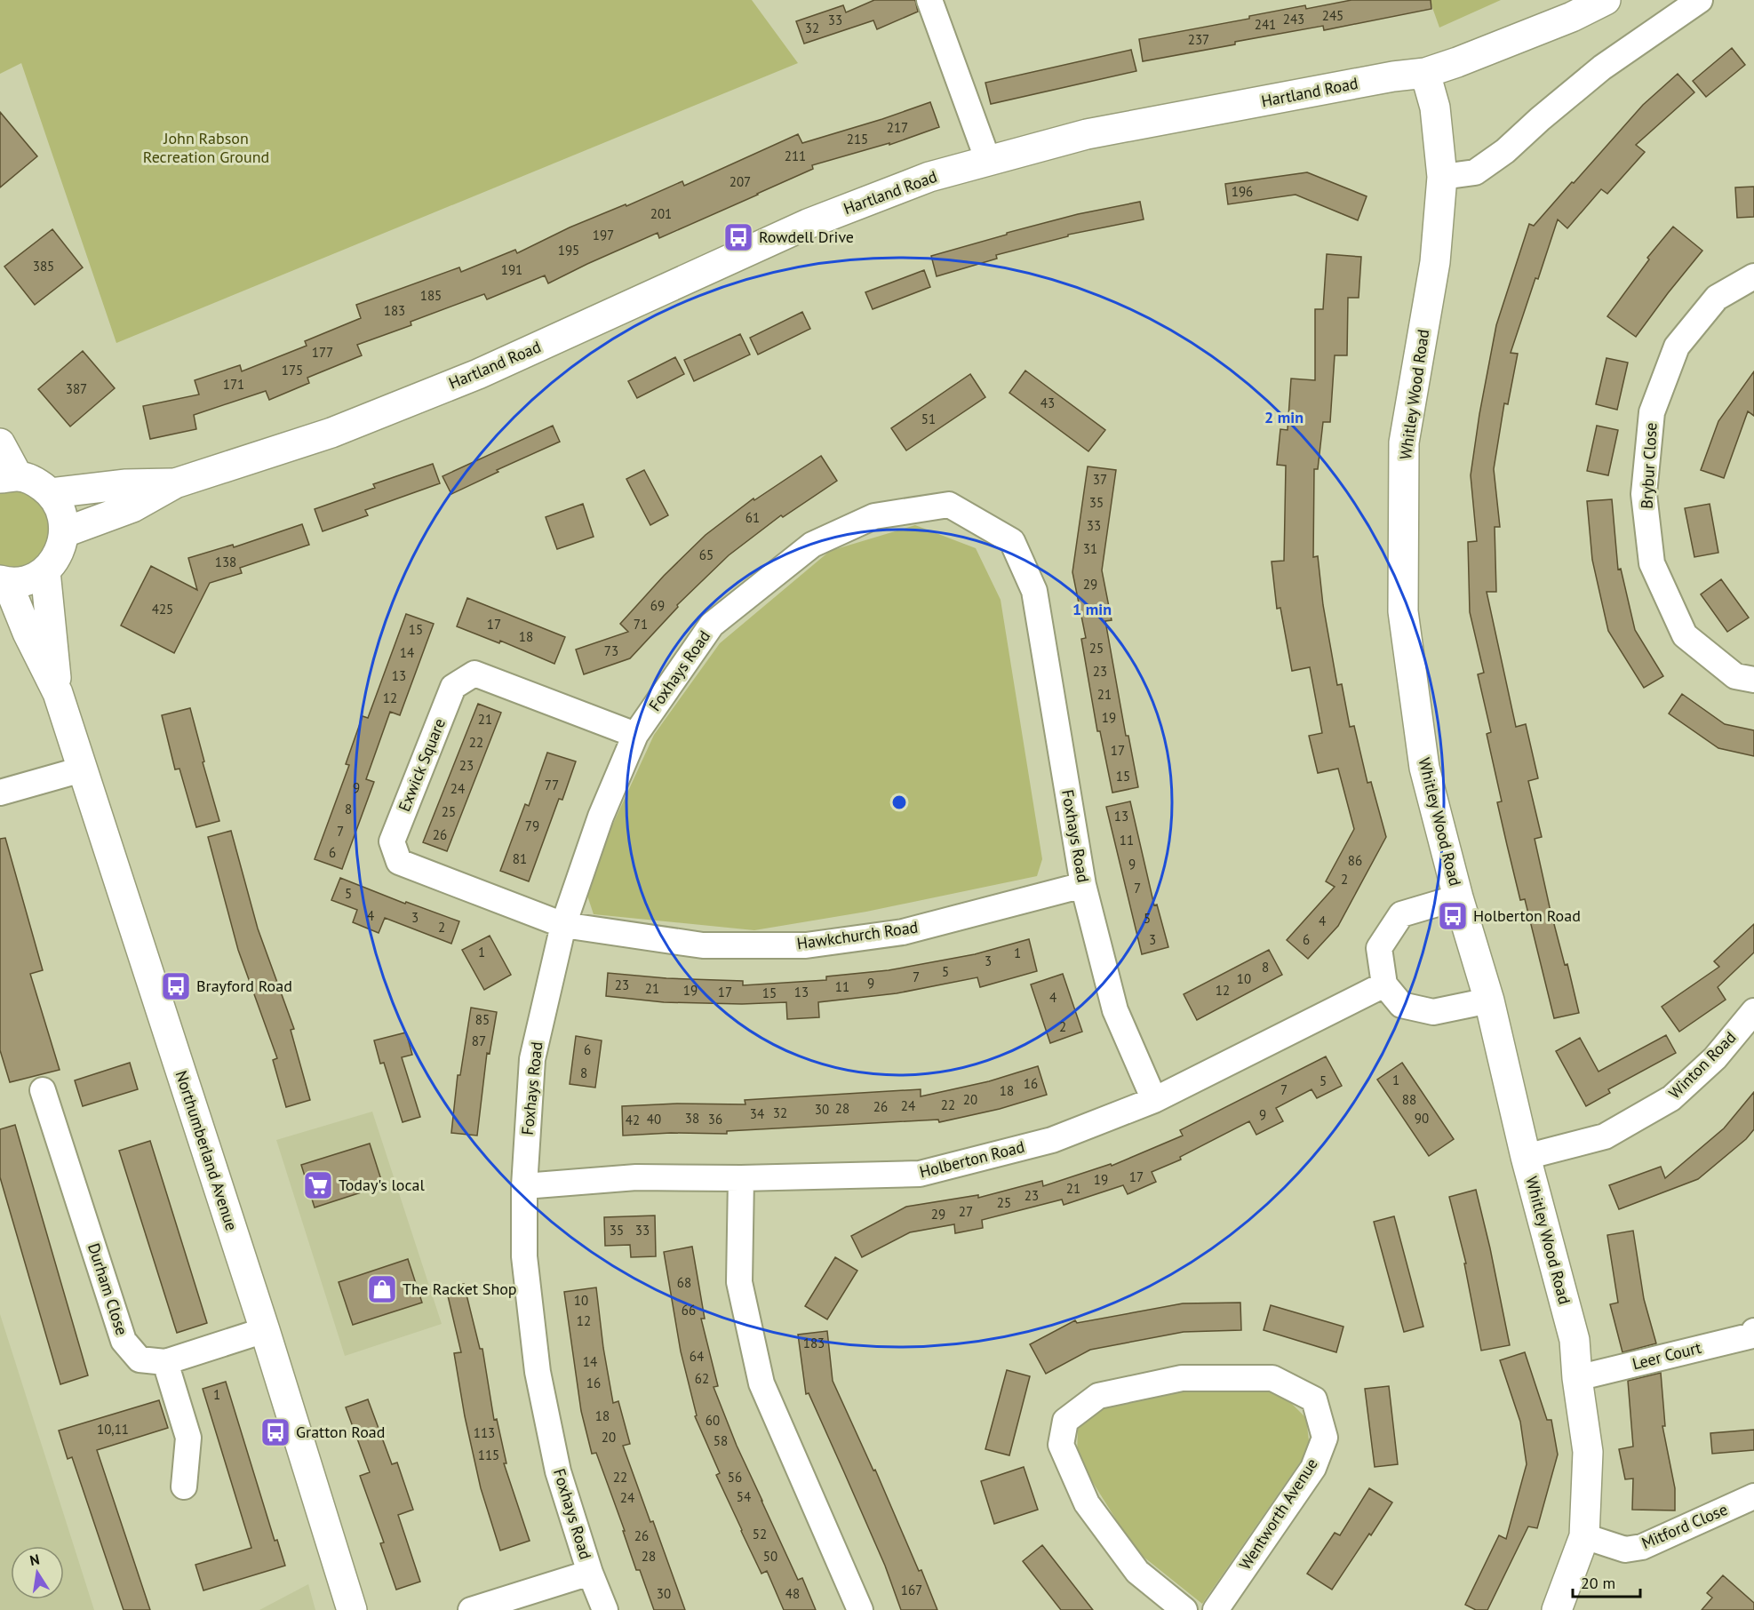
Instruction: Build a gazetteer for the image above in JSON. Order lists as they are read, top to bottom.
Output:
{
  "streets": {
    "street": [
      "Hartland Road",
      "Whitley Wood Road",
      "Brybur Close",
      "Foxhays Road",
      "Exwick Square",
      "Hawkchurch Road",
      "Winton Road",
      "Northumberland Avenue",
      "Holberton Road",
      "Durham Close",
      "Leer Court",
      "Wentworth Avenue",
      "Mitford Close"
    ]
  },
  "crossings": [
    ["Hartland Road", "Whitley Wood Road"],
    ["Whitley Wood Road", "Winton Road"],
    ["Whitley Wood Road", "Leer Court"],
    ["Whitley Wood Road", "Mitford Close"],
    ["Foxhays Road", "Exwick Square"],
    ["Foxhays Road", "Hawkchurch Road"],
    ["Foxhays Road", "Holberton Road"],
    ["Exwick Square", "Hawkchurch Road"],
    ["Northumberland Avenue", "Durham Close"]
  ],
  "parks": ["John Rabson Recreation Ground"],
  "places": {
    "bus stop": [
      "Rowdell Drive",
      "Holberton Road",
      "Brayford Road",
      "Gratton Road"
    ],
    "supermarket": ["Today's local"],
    "shop": ["The Racket Shop"]
  },
  "house_numbers": [
    "245",
    "243",
    "33",
    "241",
    "32",
    "237",
    "217",
    "215",
    "211",
    "207",
    "196",
    "201",
    "197",
    "195",
    "385",
    "191",
    "185",
    "183",
    "177",
    "175",
    "171",
    "387",
    "43",
    "51",
    "37",
    "35",
    "61",
    "33",
    "31",
    "65",
    "138",
    "29",
    "69",
    "425",
    "17",
    "71",
    "15",
    "18",
    "25",
    "73",
    "14",
    "23",
    "13",
    "21",
    "12",
    "19",
    "21",
    "22",
    "17",
    "23",
    "15",
    "77",
    "9",
    "24",
    "8",
    "25",
    "13",
    "79",
    "7",
    "26",
    "11",
    "6",
    "81",
    "86",
    "9",
    "2",
    "7",
    "5",
    "4",
    "3",
    "5",
    "4",
    "2",
    "3",
    "6",
    "1",
    "1",
    "3",
    "8",
    "5",
    "7",
    "10",
    "9",
    "23",
    "11",
    "21",
    "19",
    "12",
    "17",
    "13",
    "15",
    "4",
    "85",
    "2",
    "87",
    "6",
    "8",
    "1",
    "5",
    "16",
    "7",
    "18",
    "20",
    "88",
    "22",
    "24",
    "26",
    "28",
    "30",
    "32",
    "34",
    "9",
    "38",
    "90",
    "40",
    "36",
    "42",
    "17",
    "19",
    "21",
    "23",
    "25",
    "27",
    "29",
    "35",
    "33",
    "68",
    "10",
    "66",
    "12",
    "183",
    "64",
    "14",
    "62",
    "16",
    "1",
    "18",
    "60",
    "10,11",
    "113",
    "20",
    "58",
    "115",
    "22",
    "56",
    "54",
    "24",
    "52",
    "26",
    "28",
    "50",
    "167",
    "30",
    "48"
  ],
  "scale_bar": "20 m",
  "north": "top",
  "rings": ["2 min", "1 min"]
}
